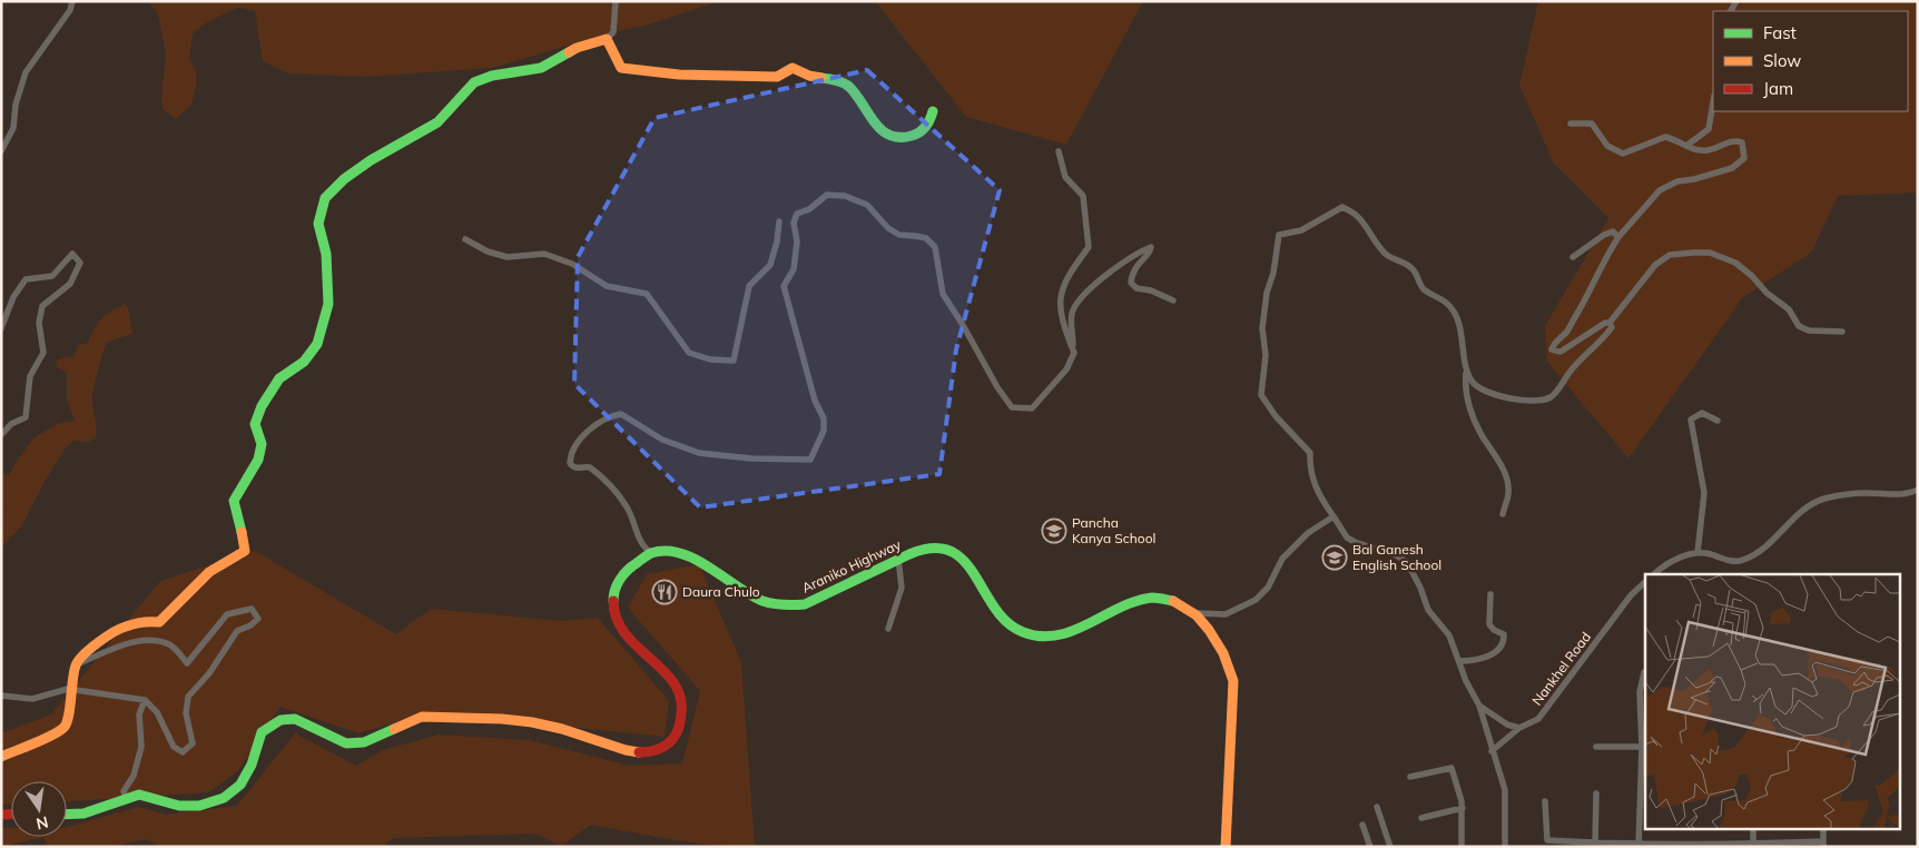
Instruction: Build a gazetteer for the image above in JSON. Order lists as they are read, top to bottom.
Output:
{
  "streets": {
    "main road": ["Araniko Highway"],
    "street": ["Nankhel Road"]
  },
  "places": {
    "school or university": ["Pancha Kanya School", "Bal Ganesh English School"],
    "restaurant": ["Daura Chulo"]
  },
  "legend": ["Fast", "Slow", "Jam"],
  "north": "bottom"
}
